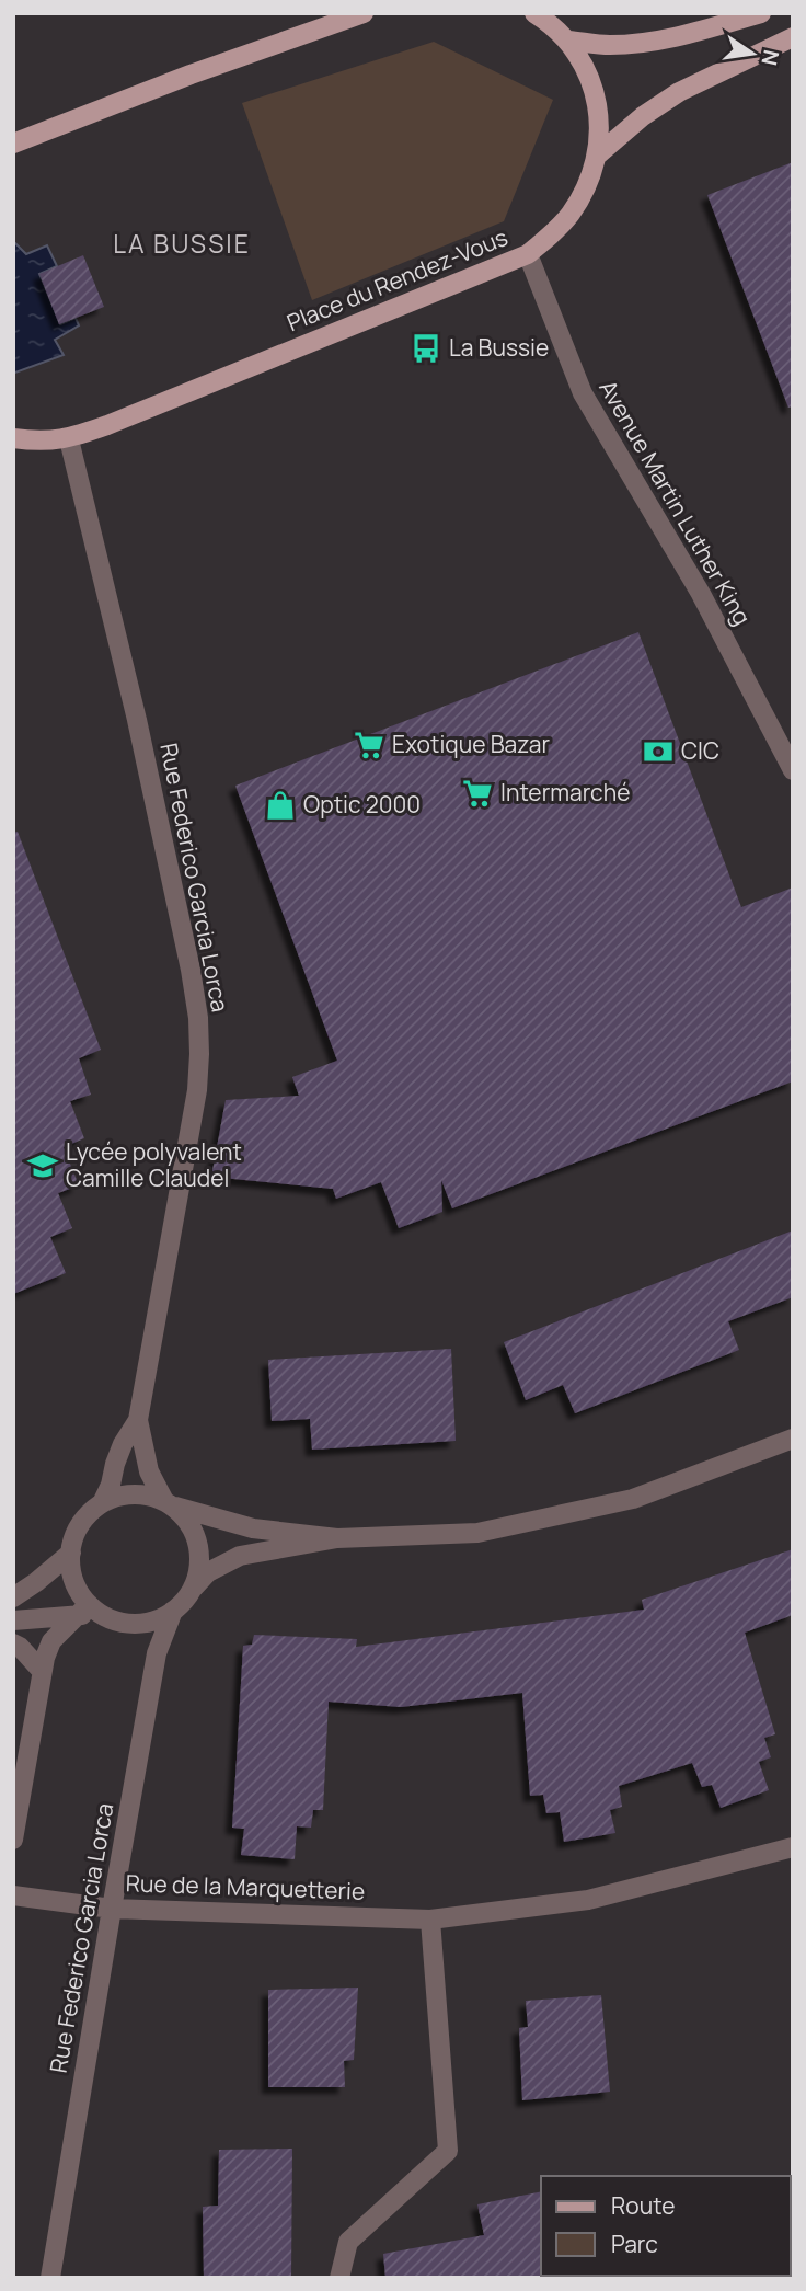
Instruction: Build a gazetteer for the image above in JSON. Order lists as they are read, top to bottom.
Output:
{
  "streets": {
    "main road": ["Place du Rendez-Vous"],
    "street": ["Avenue Martin Luther King", "Rue Federico Garcia Lorca", "Rue de la Marquetterie"]
  },
  "crossings": [
    ["Place du Rendez-Vous", "Avenue Martin Luther King"],
    ["Place du Rendez-Vous", "Rue Federico Garcia Lorca"],
    ["Rue Federico Garcia Lorca", "Rue de la Marquetterie"]
  ],
  "districts": ["LA BUSSIE"],
  "places": {
    "bus stop": ["La Bussie"],
    "supermarket": ["Exotique Bazar", "Intermarché"],
    "bank": ["CIC"],
    "shop": ["Optic 2000"],
    "school or university": ["Lycée polyvalent Camille Claudel"]
  },
  "legend": ["Route", "Parc"],
  "north": "right"
}
